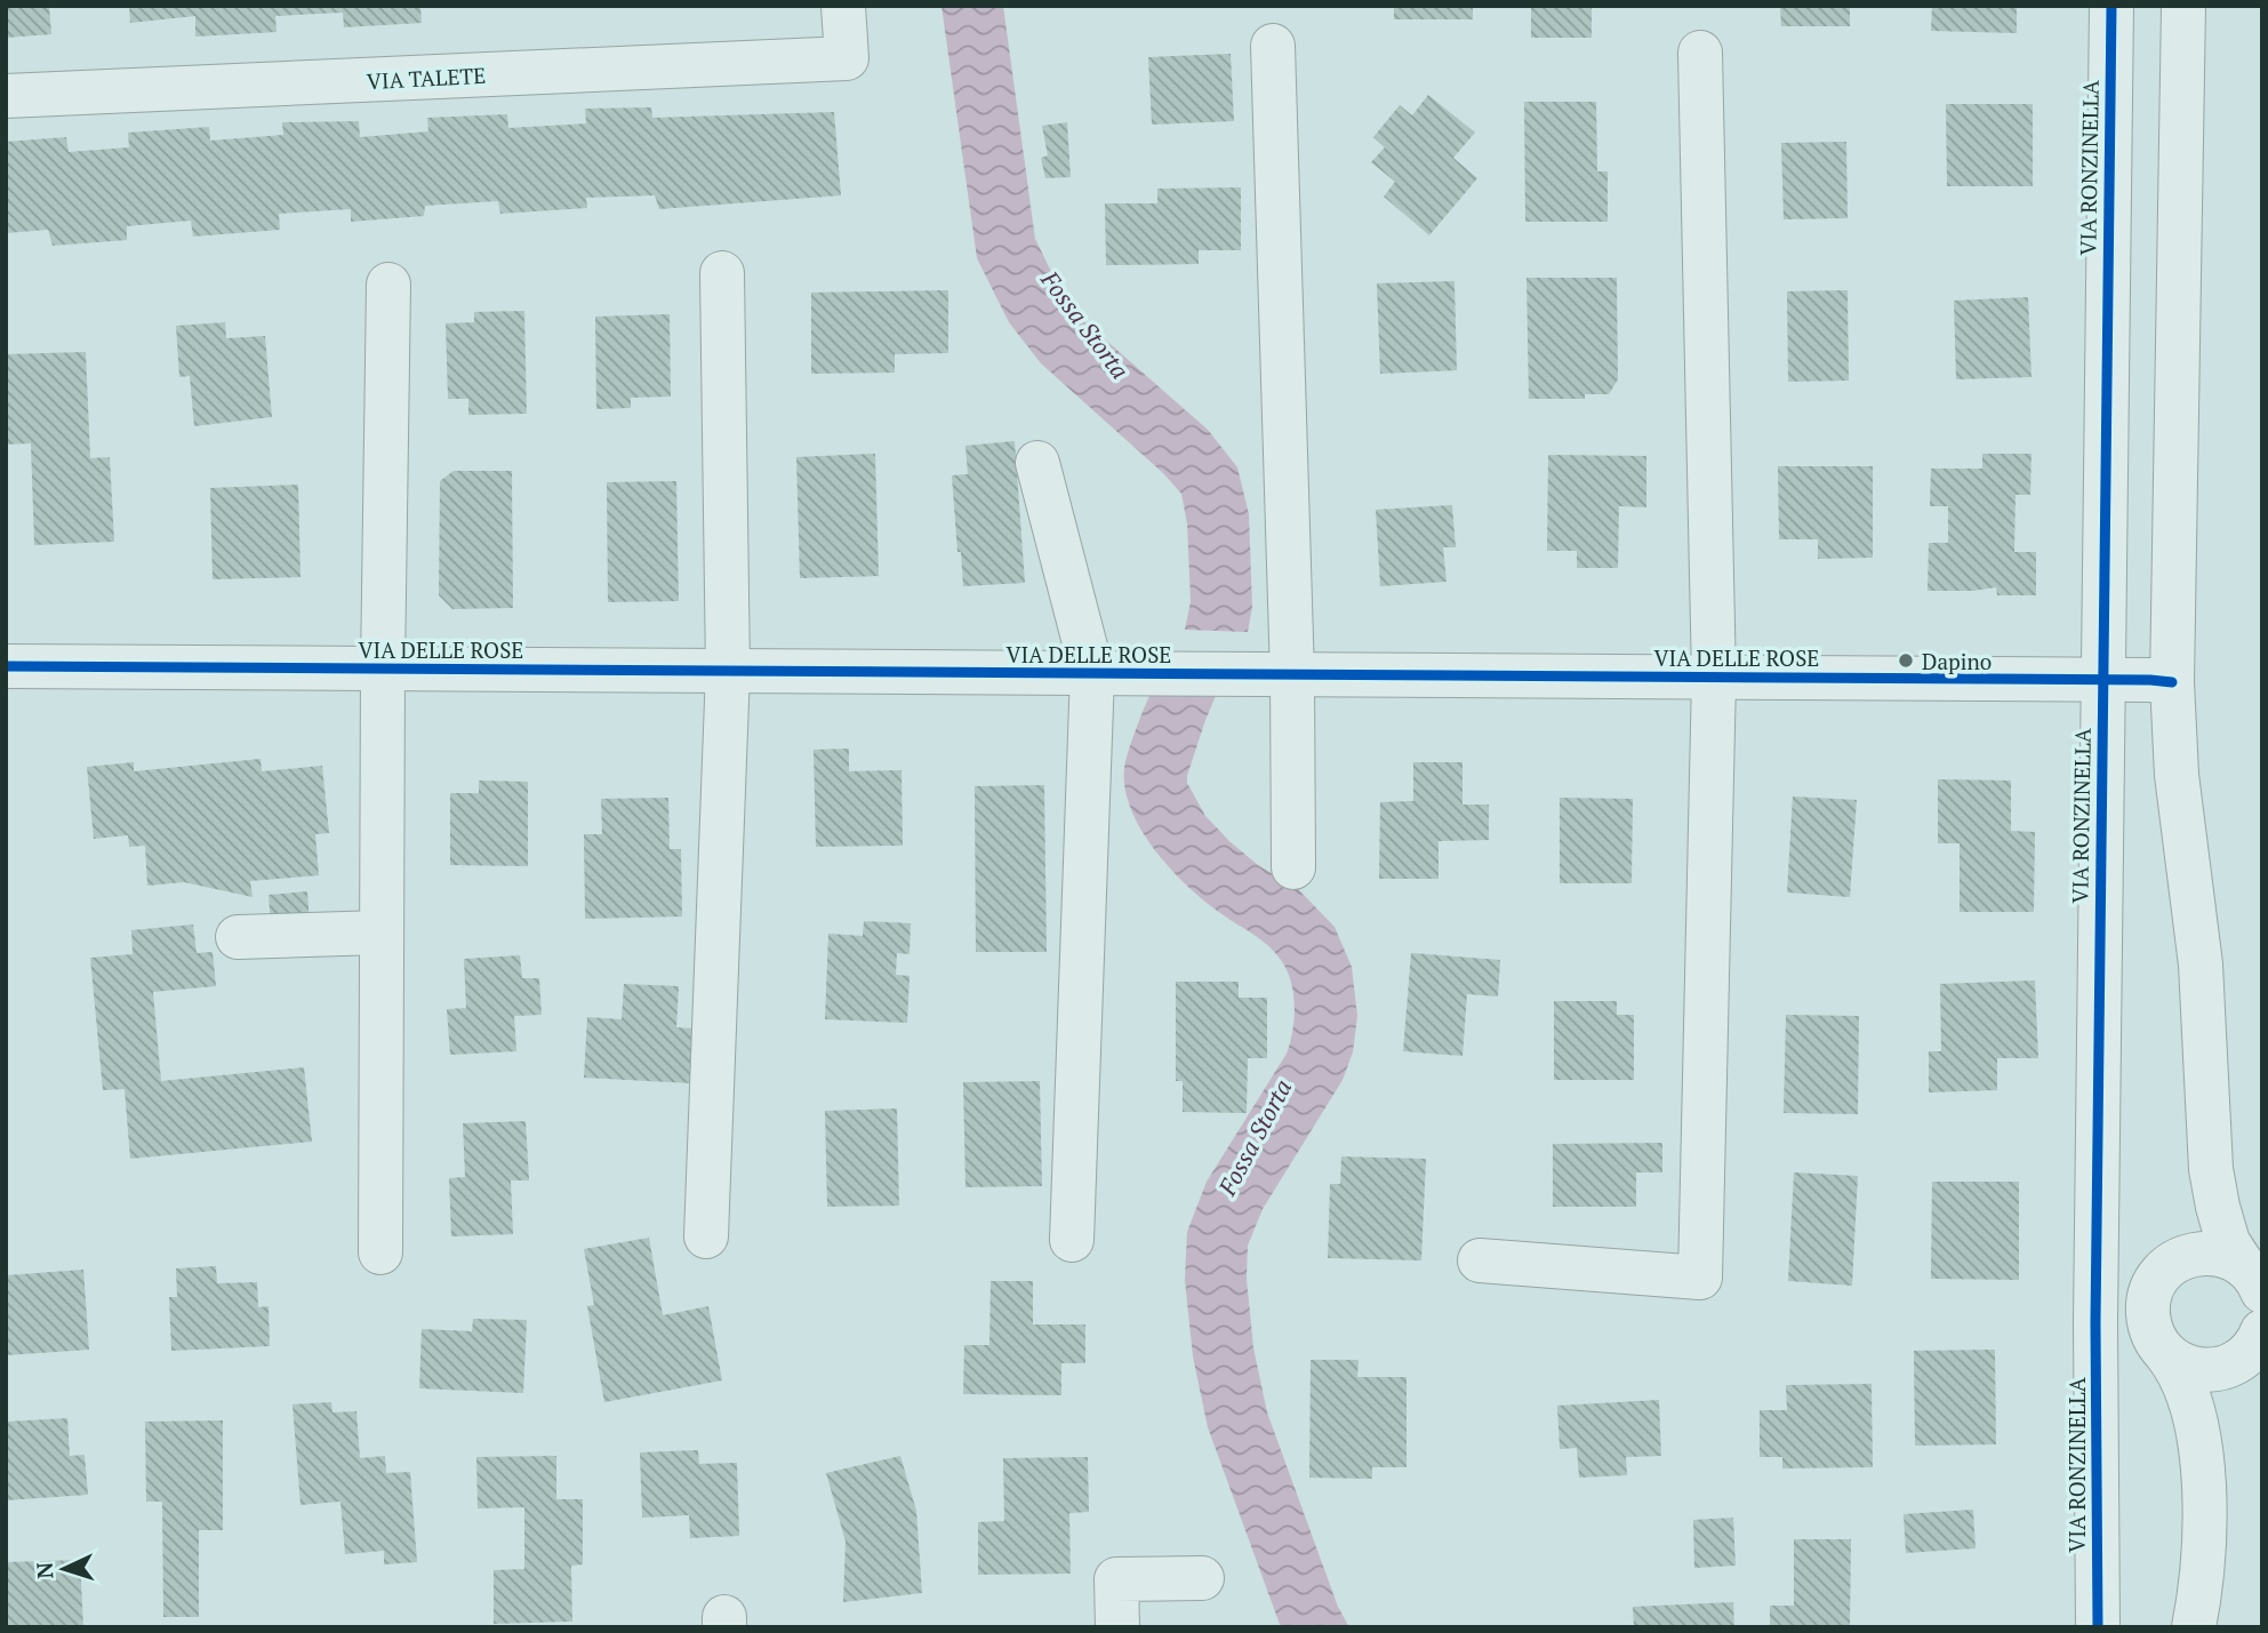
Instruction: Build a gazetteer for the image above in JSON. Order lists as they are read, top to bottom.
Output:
{
  "streets": {
    "street": ["VIA TALETE", "VIA RONZINELLA", "VIA DELLE ROSE"]
  },
  "crossings": [
    ["VIA RONZINELLA", "VIA DELLE ROSE"]
  ],
  "water": ["Fossa Storta"],
  "places": ["Dapino"],
  "north": "left"
}
